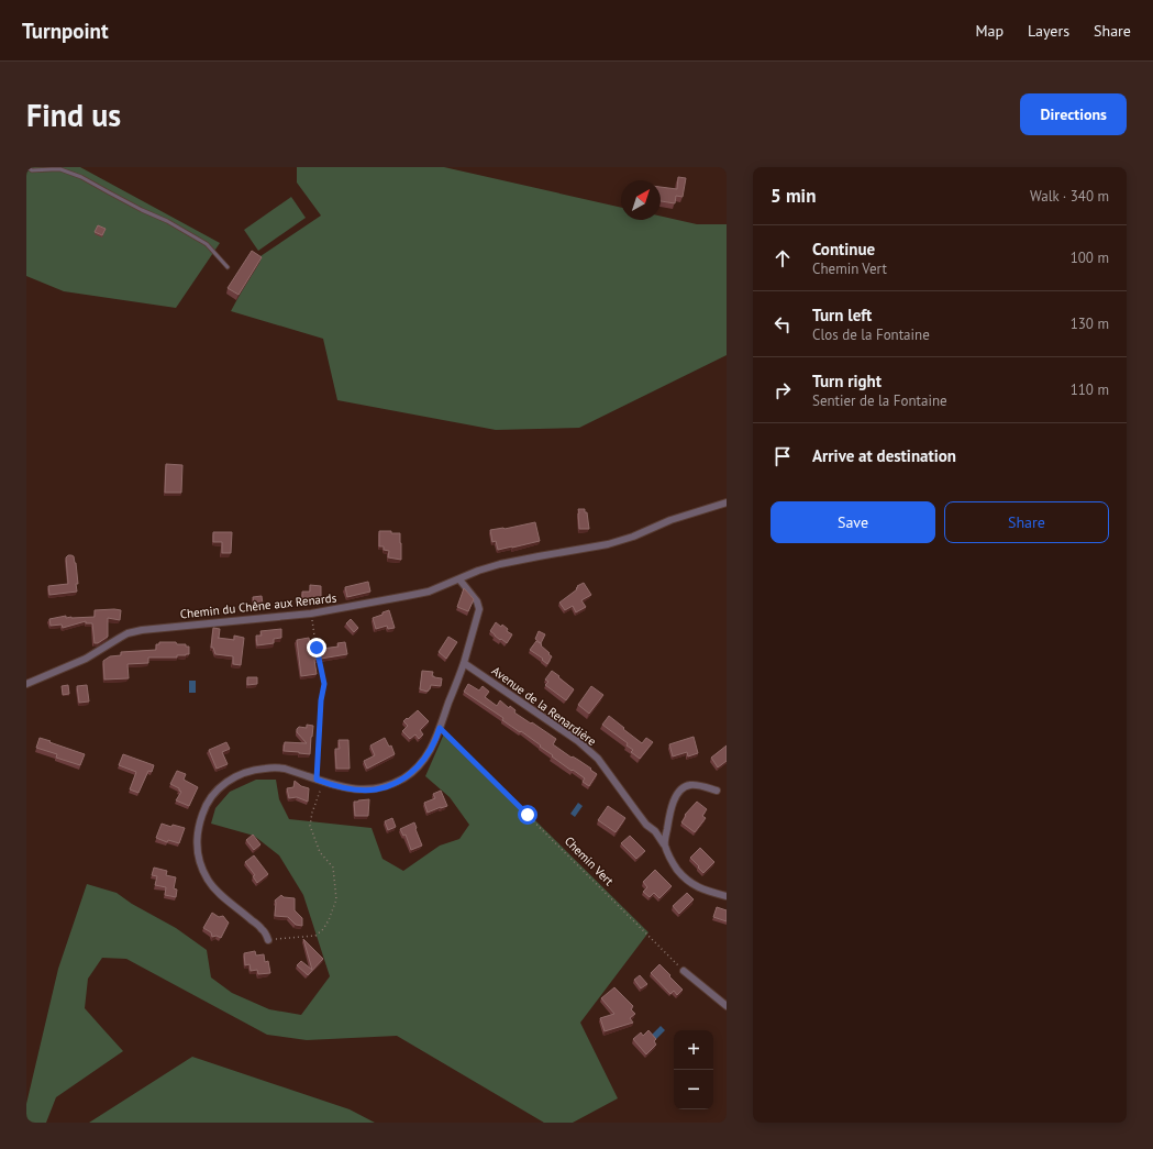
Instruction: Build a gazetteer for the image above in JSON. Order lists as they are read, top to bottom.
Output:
{
  "streets": {
    "street": ["Chemin du Chêne aux Renards", "Avenue de la Renardière"],
    "path": ["Chemin Vert"]
  },
  "north": "top right",
  "page": {
    "header": "Turnpoint",
    "nav": ["Map", "Layers", "Share"],
    "buttons": [
      "Directions",
      ["Save", "Share"]
    ],
    "title": "Find us",
    "heading": ["5 min", "Walk · 340 m"],
    "list": [
      ["Continue", "Chemin Vert", "100 m"],
      ["Turn left", "Clos de la Fontaine", "130 m"],
      ["Turn right", "Sentier de la Fontaine", "110 m"],
      "Arrive at destination"
    ],
    "map_buttons": ["+", "−"]
  }
}
